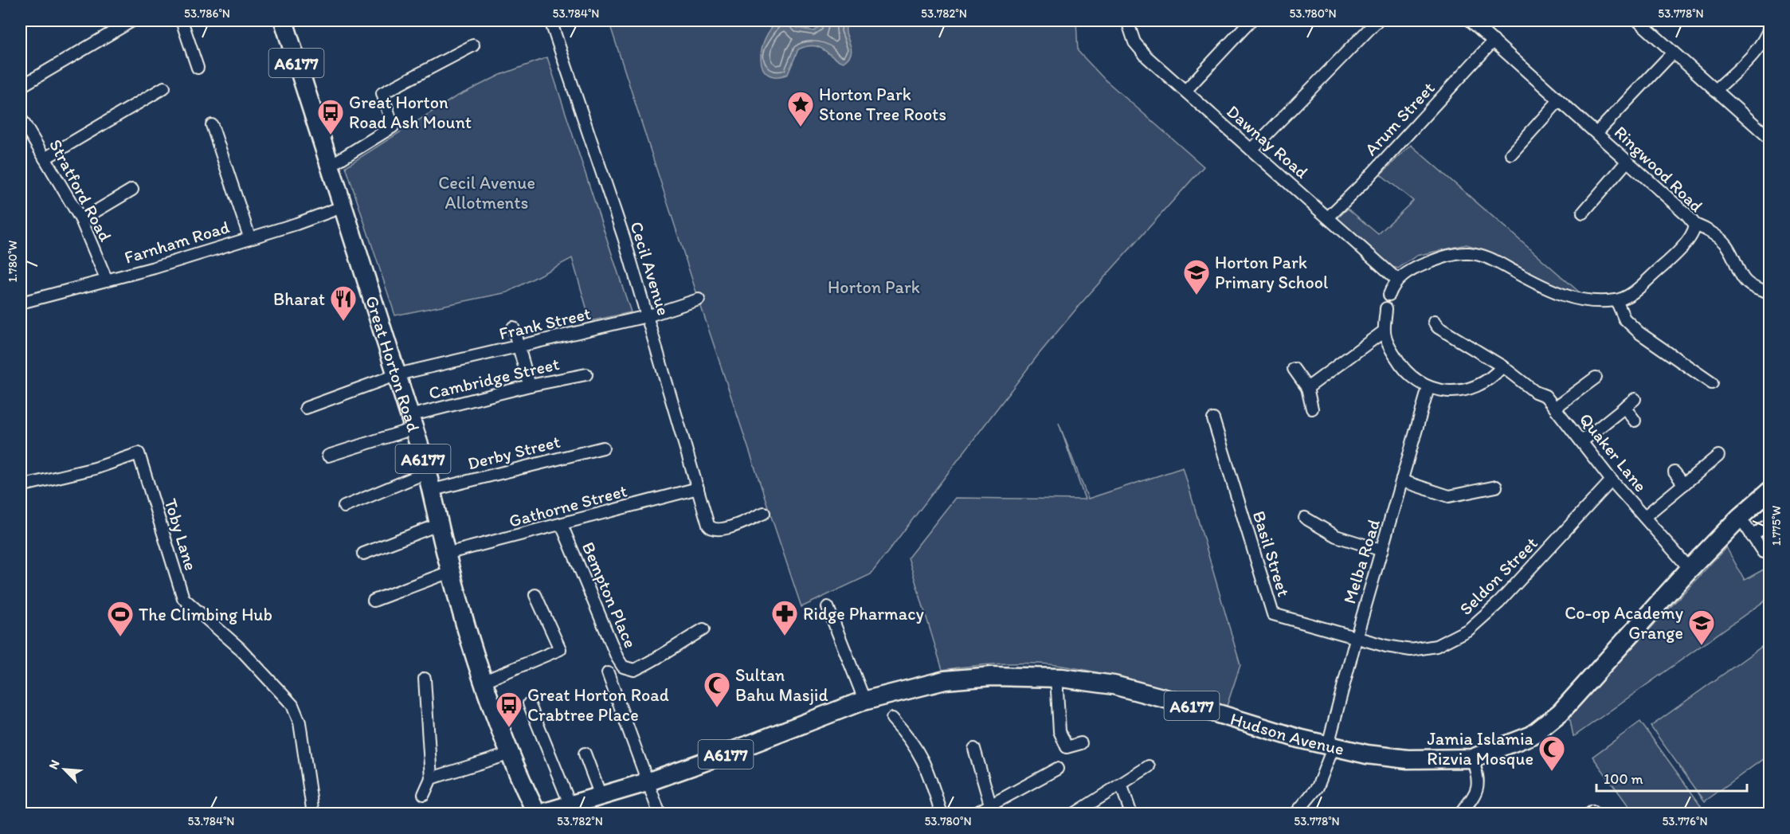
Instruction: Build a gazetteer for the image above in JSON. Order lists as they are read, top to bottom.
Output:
{
  "streets": {
    "main road": ["A6177", "Great Horton Road", "Hudson Avenue"],
    "street": [
      "Arum Street",
      "Dawnay Road",
      "Ringwood Road",
      "Stratford Road",
      "Farnham Road",
      "Cecil Avenue",
      "Frank Street",
      "Cambridge Street",
      "Derby Street",
      "Quaker Lane",
      "Gathorne Street",
      "Toby Lane",
      "Basil Street",
      "Melba Road",
      "Seldon Street",
      "Bempton Place"
    ]
  },
  "crossings": [
    ["A6177", "Great Horton Road"],
    ["A6177", "Quaker Lane"],
    ["A6177", "Hudson Avenue"],
    ["Arum Street", "Dawnay Road"],
    ["Arum Street", "Ringwood Road"],
    ["Dawnay Road", "Ringwood Road"],
    ["Stratford Road", "Farnham Road"],
    ["Farnham Road", "Great Horton Road"],
    ["Cecil Avenue", "Frank Street"],
    ["Cecil Avenue", "Gathorne Street"],
    ["Frank Street", "Great Horton Road"],
    ["Great Horton Road", "Cambridge Street"],
    ["Great Horton Road", "Derby Street"],
    ["Great Horton Road", "Gathorne Street"],
    ["Quaker Lane", "Seldon Street"],
    ["Gathorne Street", "Bempton Place"],
    ["Basil Street", "Melba Road"],
    ["Basil Street", "Seldon Street"],
    ["Melba Road", "Seldon Street"],
    ["Melba Road", "Hudson Avenue"]
  ],
  "parks": ["Cecil Avenue Allotments", "Horton Park"],
  "places": {
    "place": ["Horton Park Stone Tree Roots"],
    "bus stop": ["Great Horton Road Ash Mount", "Great Horton Road Crabtree Place"],
    "school or university": ["Horton Park Primary School", "Co-op Academy Grange"],
    "restaurant": ["Bharat"],
    "pharmacy": ["Ridge Pharmacy"],
    "sports": ["The Climbing Hub"],
    "mosque": ["Sultan Bahu Masjid", "Jamia Islamia Rizvia Mosque"]
  },
  "scale_bar": "100 m",
  "north": "top left",
  "coordinates": [
    "53.786°N",
    "53.784°N",
    "53.782°N",
    "53.780°N",
    "53.778°N",
    "1.780°W",
    "1.775°W",
    "53.776°N"
  ]
}
